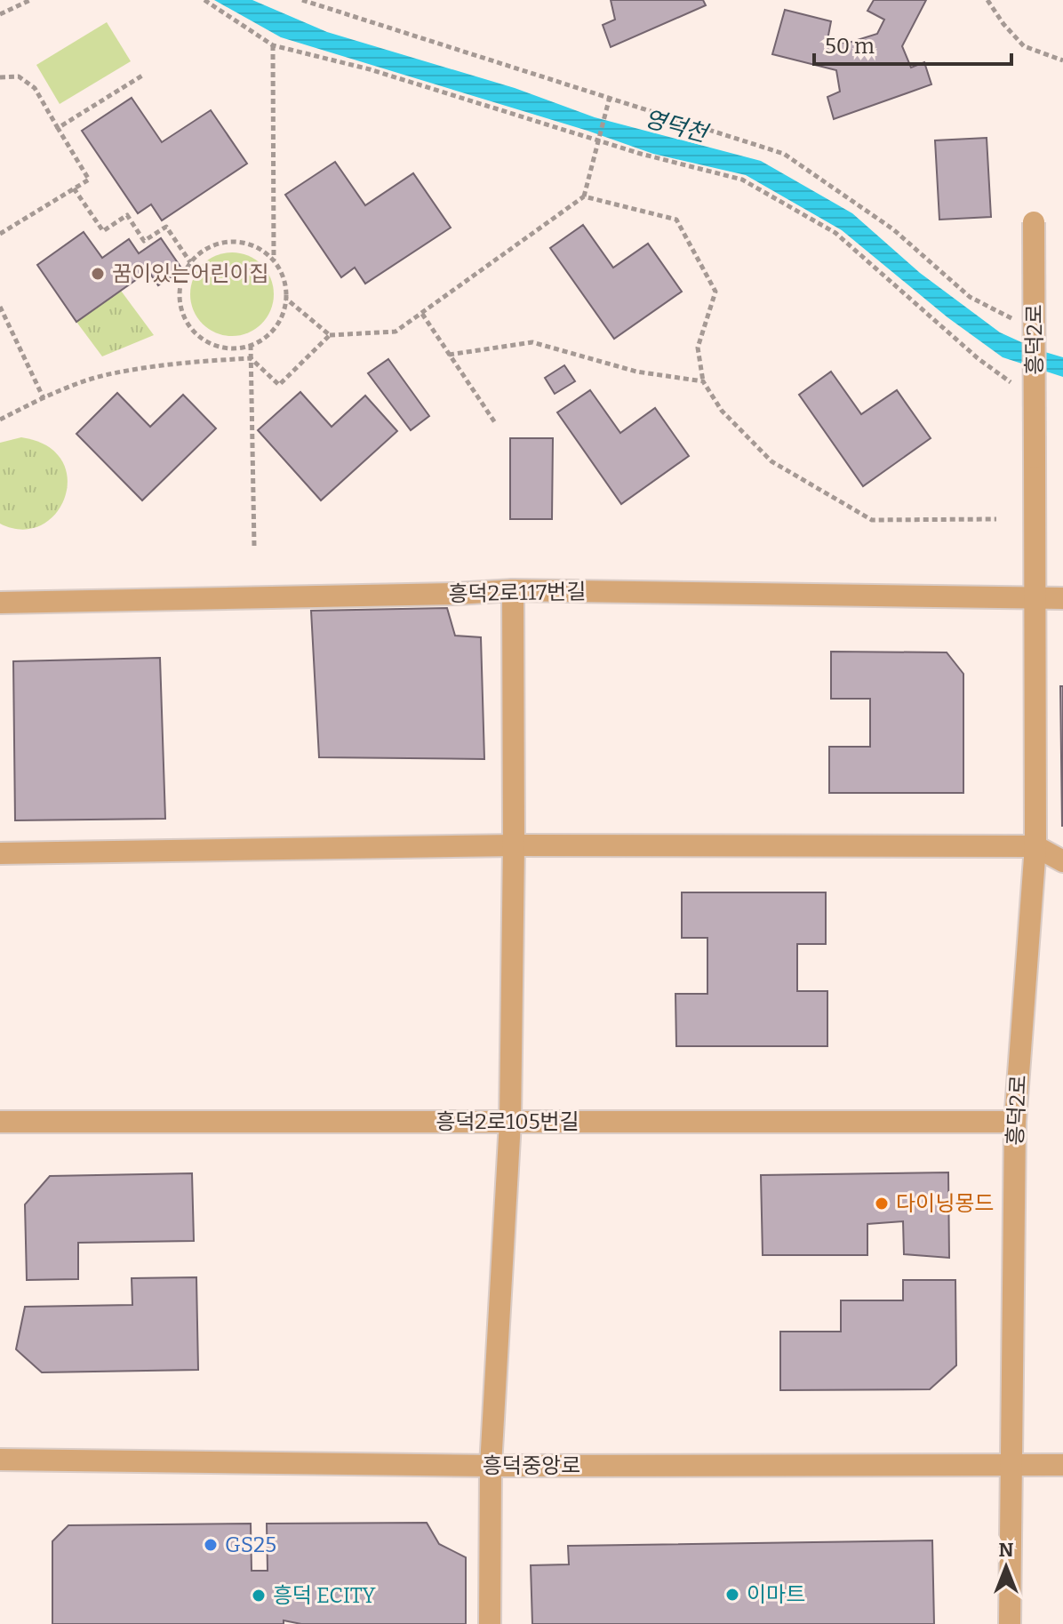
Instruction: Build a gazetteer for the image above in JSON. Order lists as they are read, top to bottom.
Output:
{
  "streets": {
    "street": [
      "흥덕2로",
      "흥덕2로117번길",
      "흥덕2로105번길",
      "흥덕중앙로"
    ]
  },
  "crossings": [
    ["흥덕2로", "흥덕2로117번길"],
    ["흥덕2로", "흥덕2로105번길"],
    ["흥덕2로", "흥덕중앙로"]
  ],
  "water": ["영덕천"],
  "places": [
    "꿈이있는어린이집",
    "다이닝몽드",
    "GS25",
    "이마트",
    "흥덕 ECITY"
  ],
  "scale_bar": "50 m",
  "north": "top"
}
